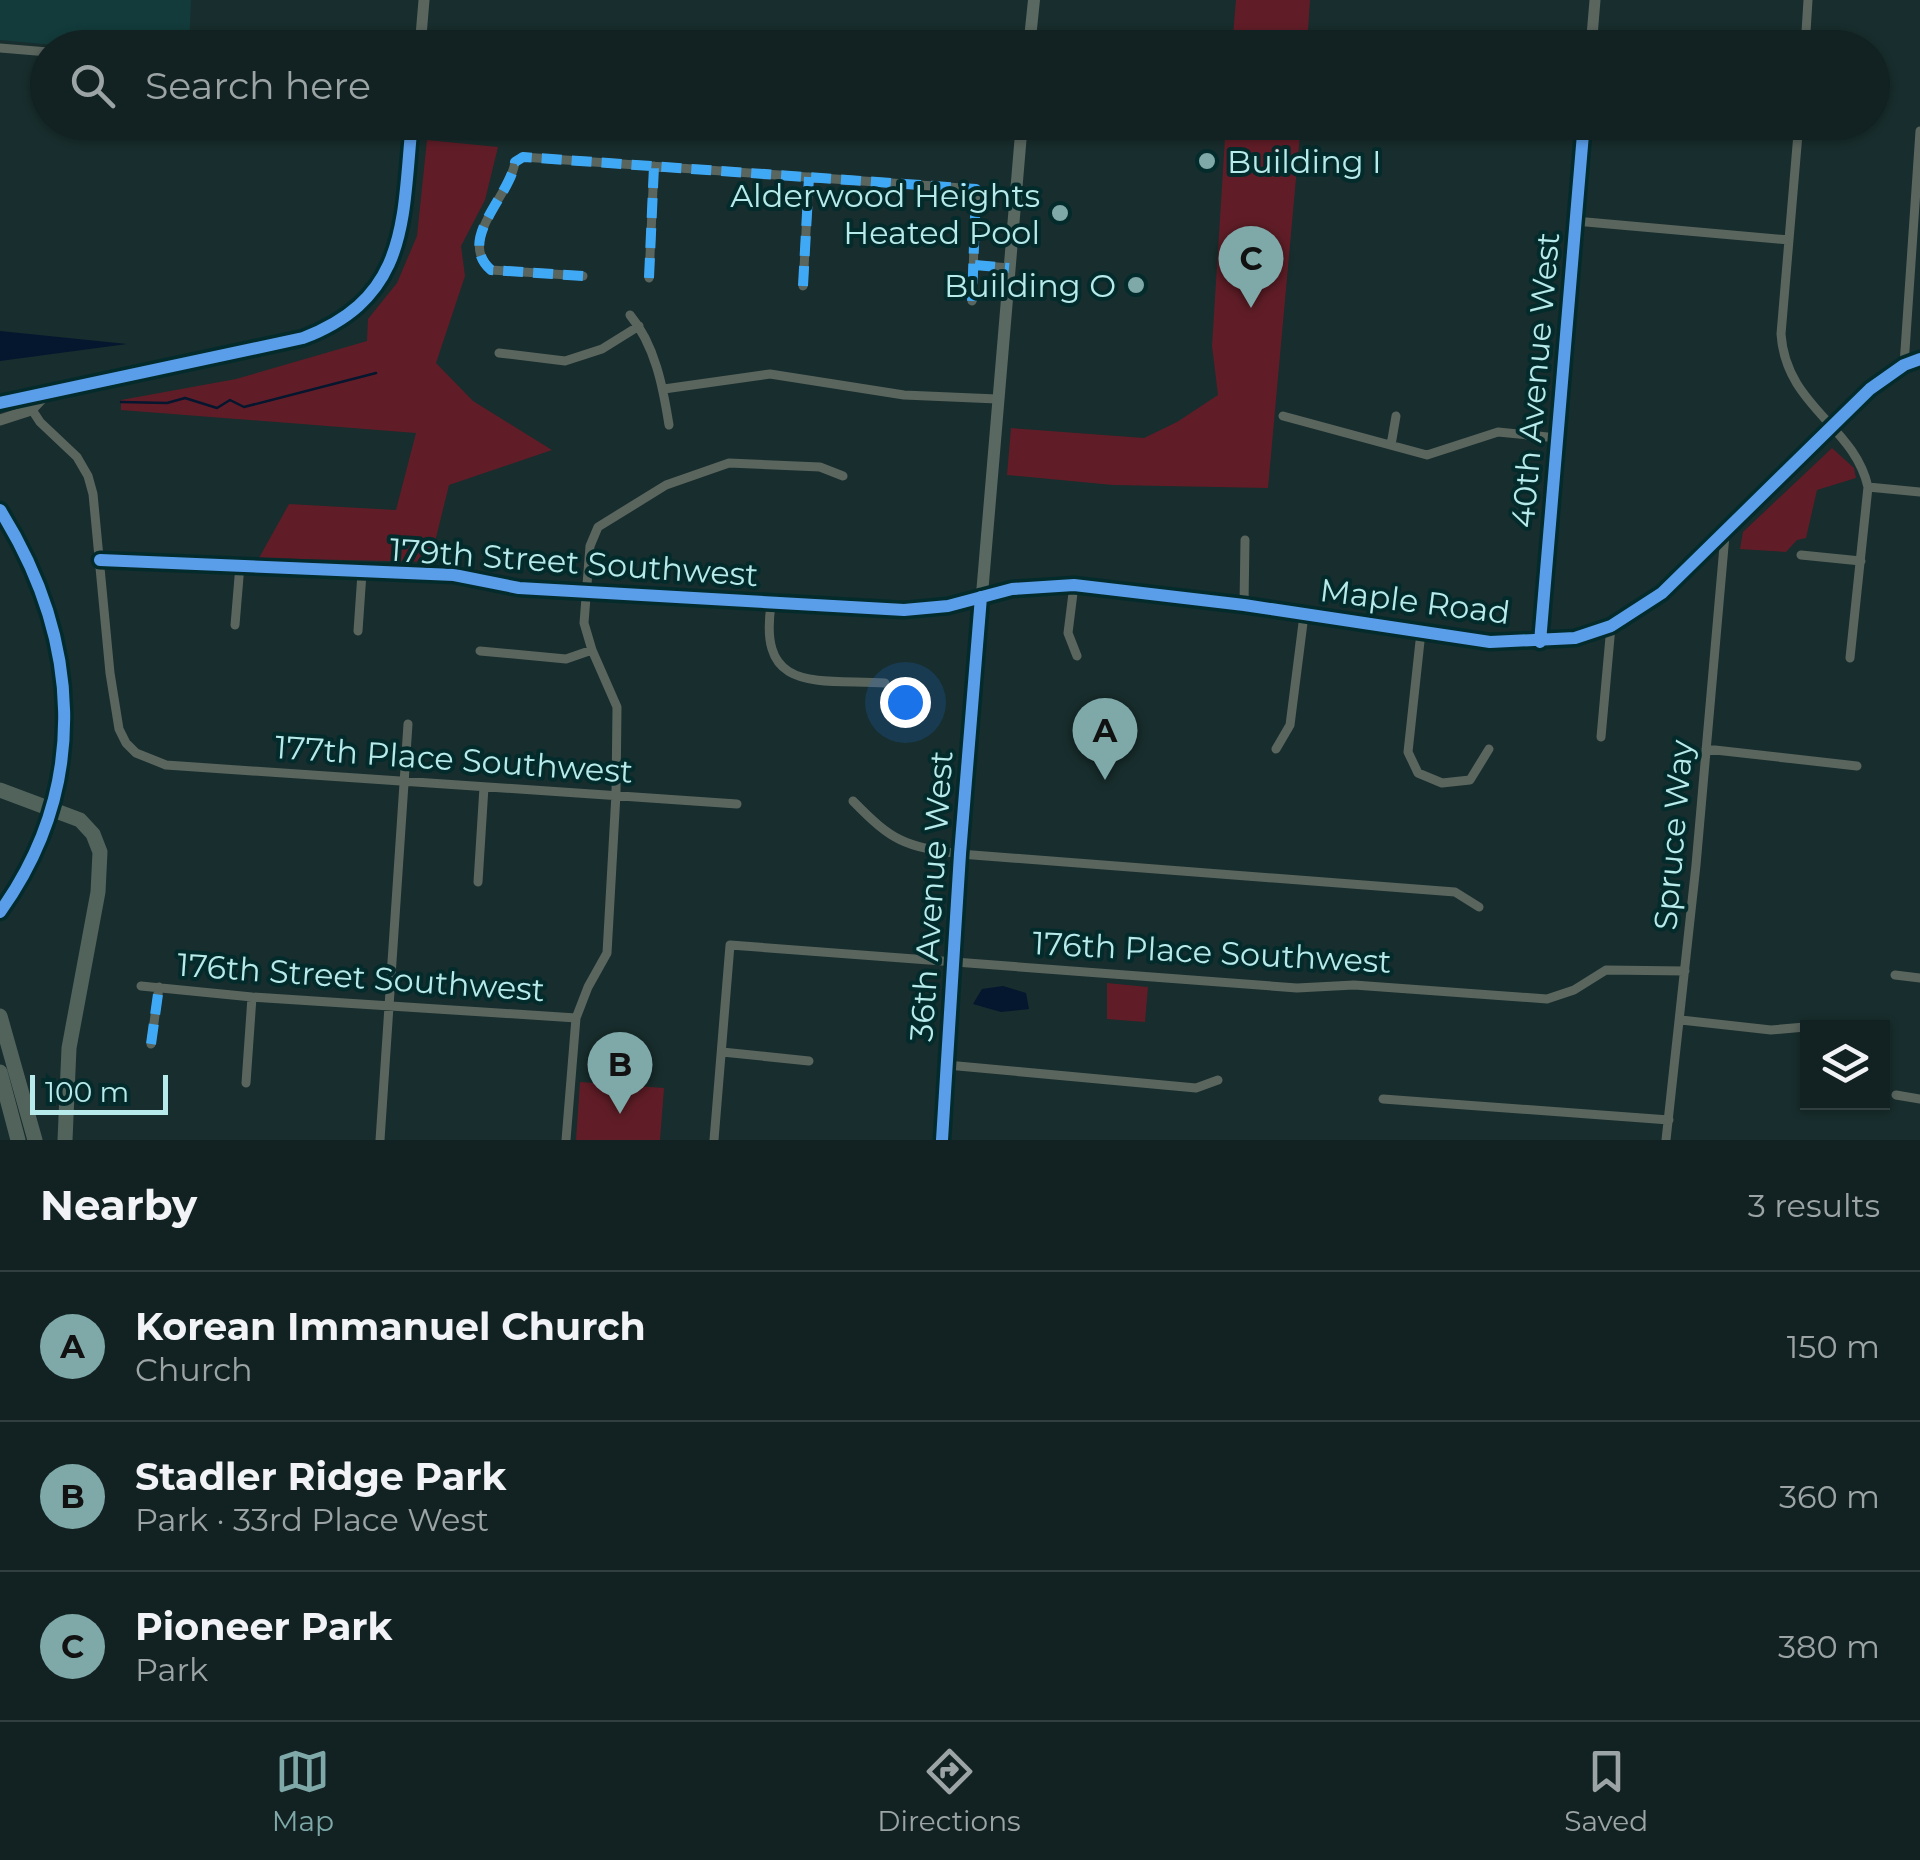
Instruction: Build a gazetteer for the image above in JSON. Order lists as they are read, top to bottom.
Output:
{
  "streets": {
    "main road": ["36th Avenue West"],
    "street": [
      "40th Avenue West",
      "179th Street Southwest",
      "Maple Road",
      "177th Place Southwest",
      "Spruce Way",
      "176th Place Southwest",
      "176th Street Southwest"
    ]
  },
  "crossings": [
    ["40th Avenue West", "Maple Road"],
    ["179th Street Southwest", "Maple Road"],
    ["179th Street Southwest", "177th Place Southwest"],
    ["179th Street Southwest", "36th Avenue West"],
    ["Maple Road", "Spruce Way"],
    ["Maple Road", "36th Avenue West"],
    ["Spruce Way", "176th Place Southwest"],
    ["36th Avenue West", "176th Place Southwest"]
  ],
  "places": ["Building I", "Alderwood Heights Heated Pool", "Building O"],
  "scale_bar": "100 m",
  "page": {
    "search": "Search here",
    "pins": ["C", "A", "B"],
    "scale": "100 m",
    "heading": ["Nearby", "3 results"],
    "list": [
      {
        "mark": "A",
        "name": "Korean Immanuel Church",
        "note": "Church",
        "value": "150 m"
      },
      {
        "mark": "B",
        "name": "Stadler Ridge Park",
        "note": "Park · 33rd Place West",
        "value": "360 m"
      },
      {
        "mark": "C",
        "name": "Pioneer Park",
        "note": "Park",
        "value": "380 m"
      }
    ],
    "nav": ["Map", "Directions", "Saved"]
  }
}
